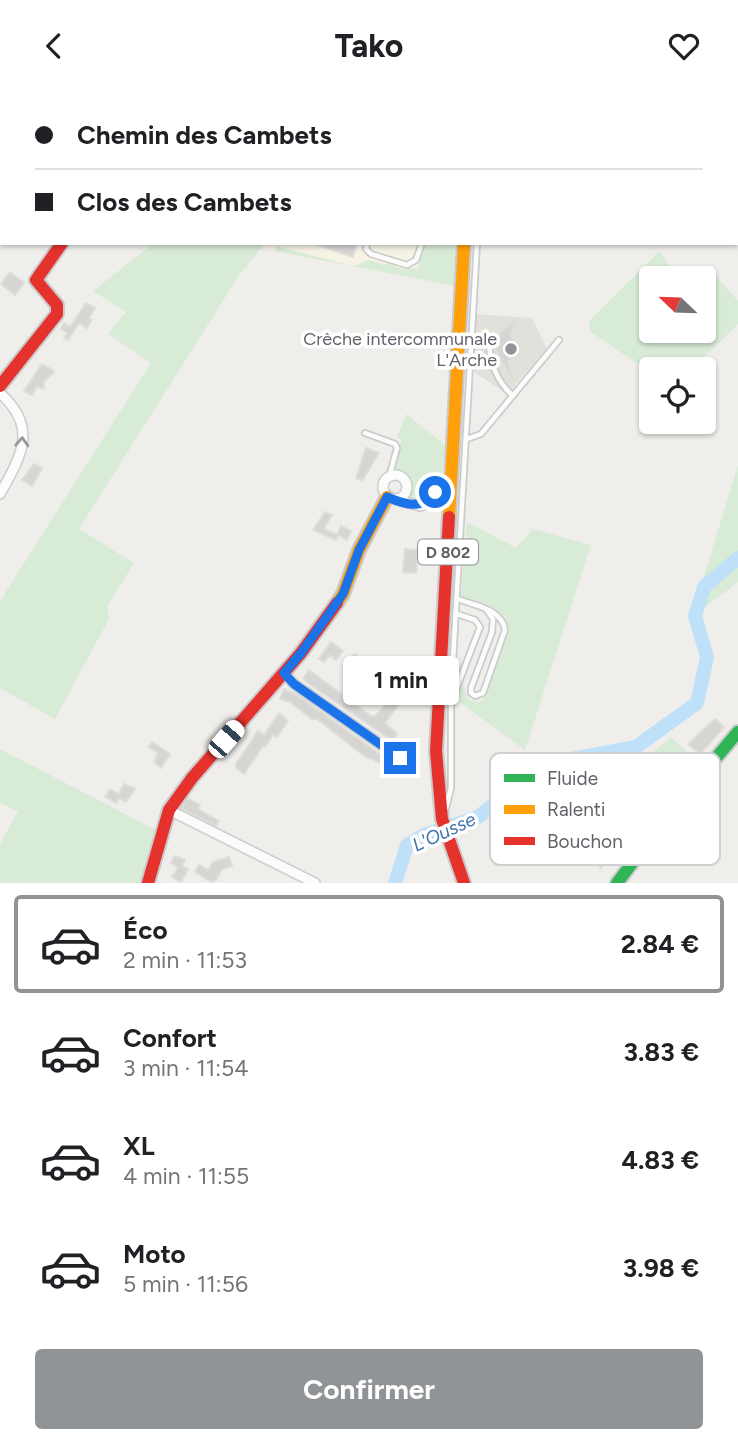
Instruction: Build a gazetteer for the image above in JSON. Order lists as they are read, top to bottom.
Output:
{
  "streets": {
    "street": ["D 802"]
  },
  "water": ["L'Ousse"],
  "places": ["Crèche intercommunale L'Arche"],
  "legend": ["Fluide", "Ralenti", "Bouchon"],
  "north": "top left",
  "page": {
    "header": "Tako",
    "banner": ["Chemin des Cambets", "Clos des Cambets"],
    "bubble": "1 min",
    "list": [
      {
        "name": "Éco",
        "note": "2 min · 11:53",
        "value": "2.84 €"
      },
      {
        "name": "Confort",
        "note": "3 min · 11:54",
        "value": "3.83 €"
      },
      {
        "name": "XL",
        "note": "4 min · 11:55",
        "value": "4.83 €"
      },
      {
        "name": "Moto",
        "note": "5 min · 11:56",
        "value": "3.98 €"
      }
    ],
    "buttons": "Confirmer"
  }
}
